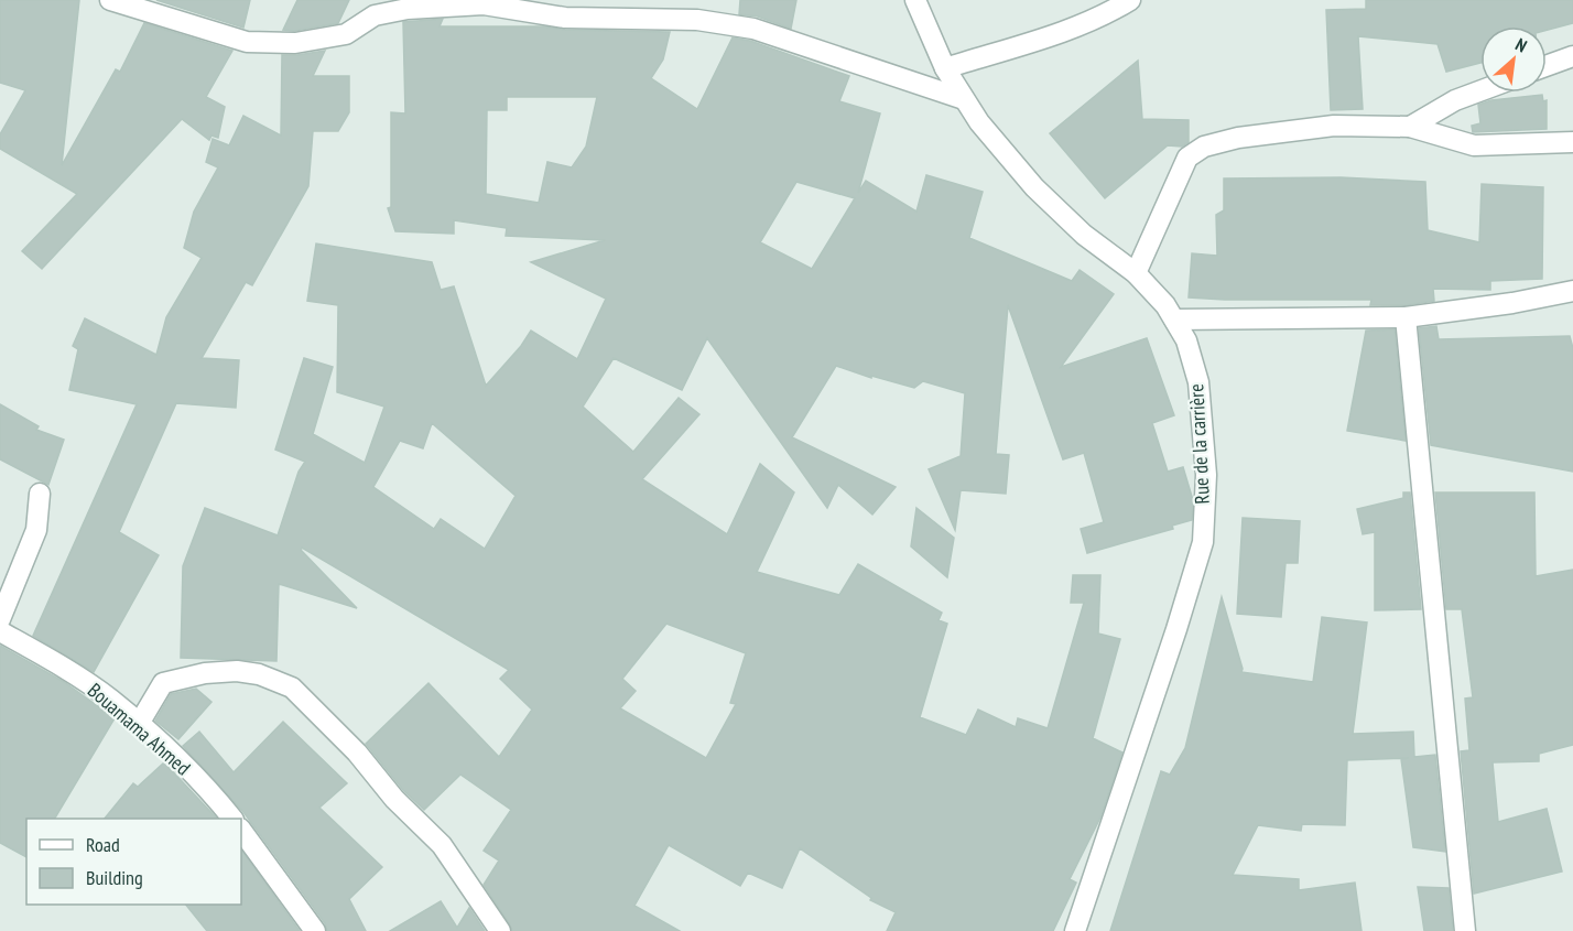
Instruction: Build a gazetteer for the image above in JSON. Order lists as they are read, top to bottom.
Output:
{
  "streets": {
    "street": ["Rue de la carrière", "Bouamama Ahmed"]
  },
  "legend": ["Road", "Building"],
  "north": "top right"
}
